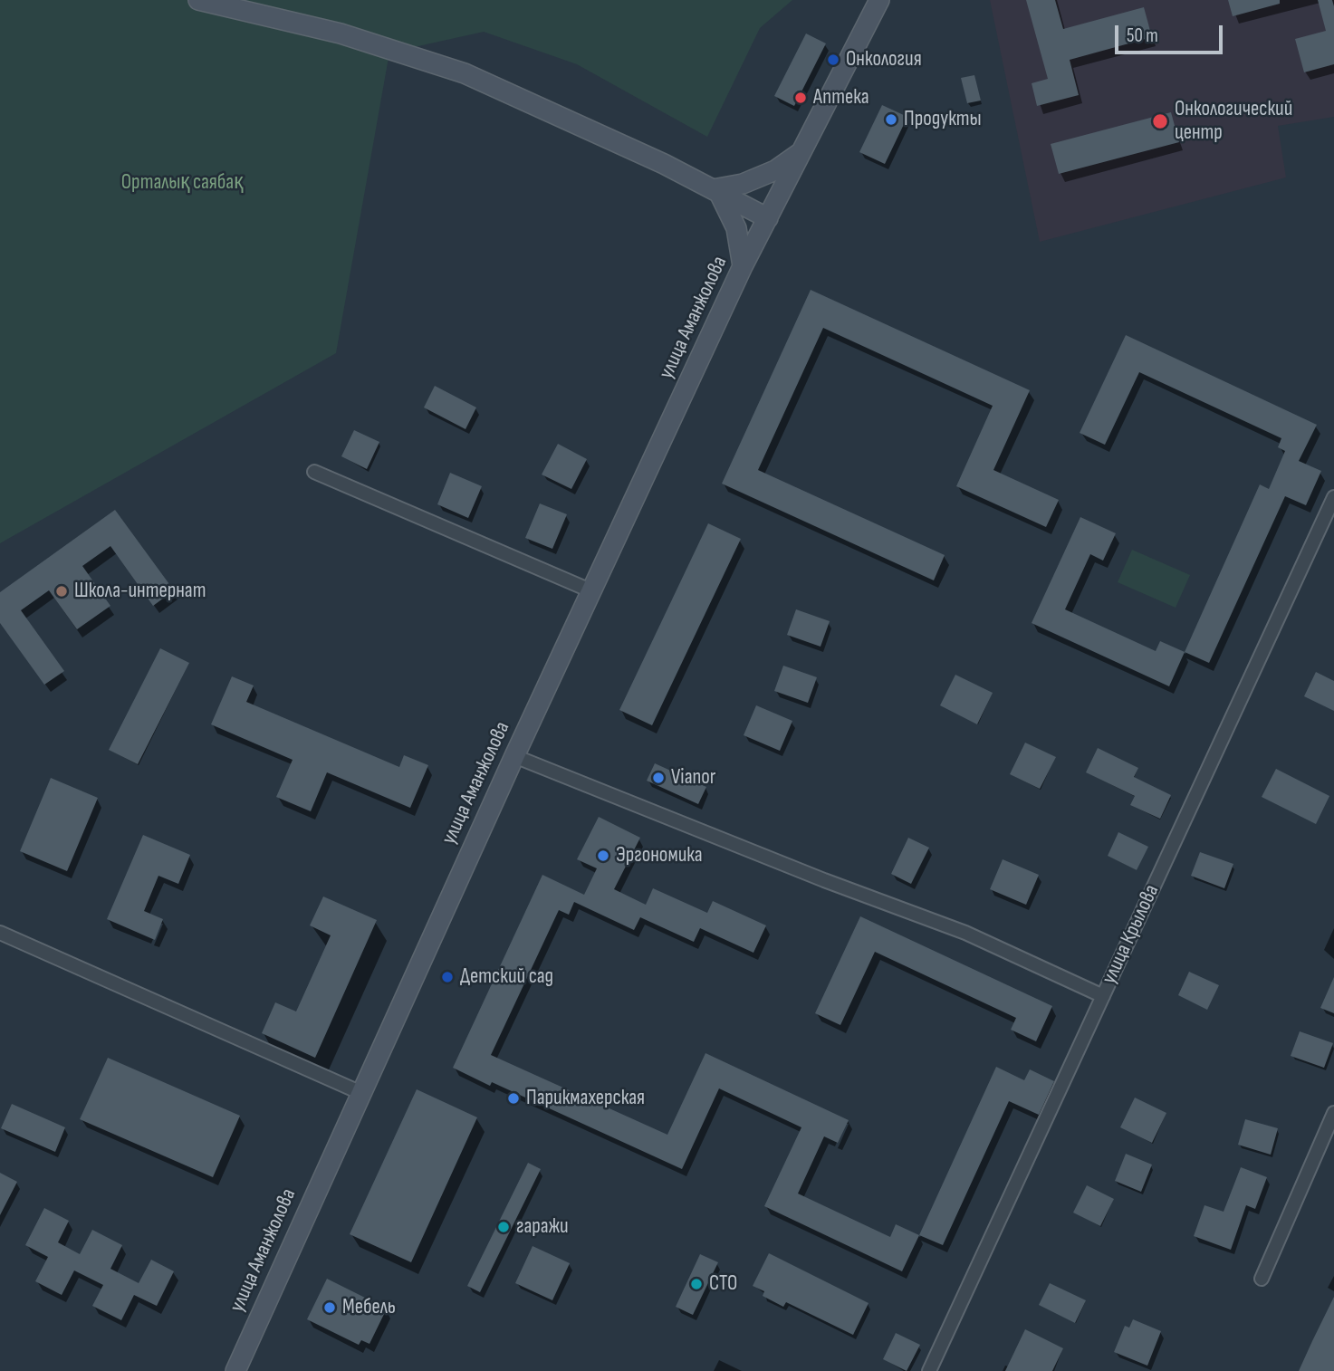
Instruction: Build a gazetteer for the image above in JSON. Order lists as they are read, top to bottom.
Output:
{
  "streets": {
    "main road": ["улица Аманжолова"],
    "street": ["улица Крылова"]
  },
  "parks": ["Орталық саябақ"],
  "places": [
    "Онкология",
    "Аптека",
    "Продукты",
    "Онкологический центр",
    "Школа-интернат",
    "Vianor",
    "Эргономика",
    "Детский сад",
    "Парикмахерская",
    "гаражи",
    "СТО",
    "Мебель"
  ],
  "scale_bar": "50 m"
}
